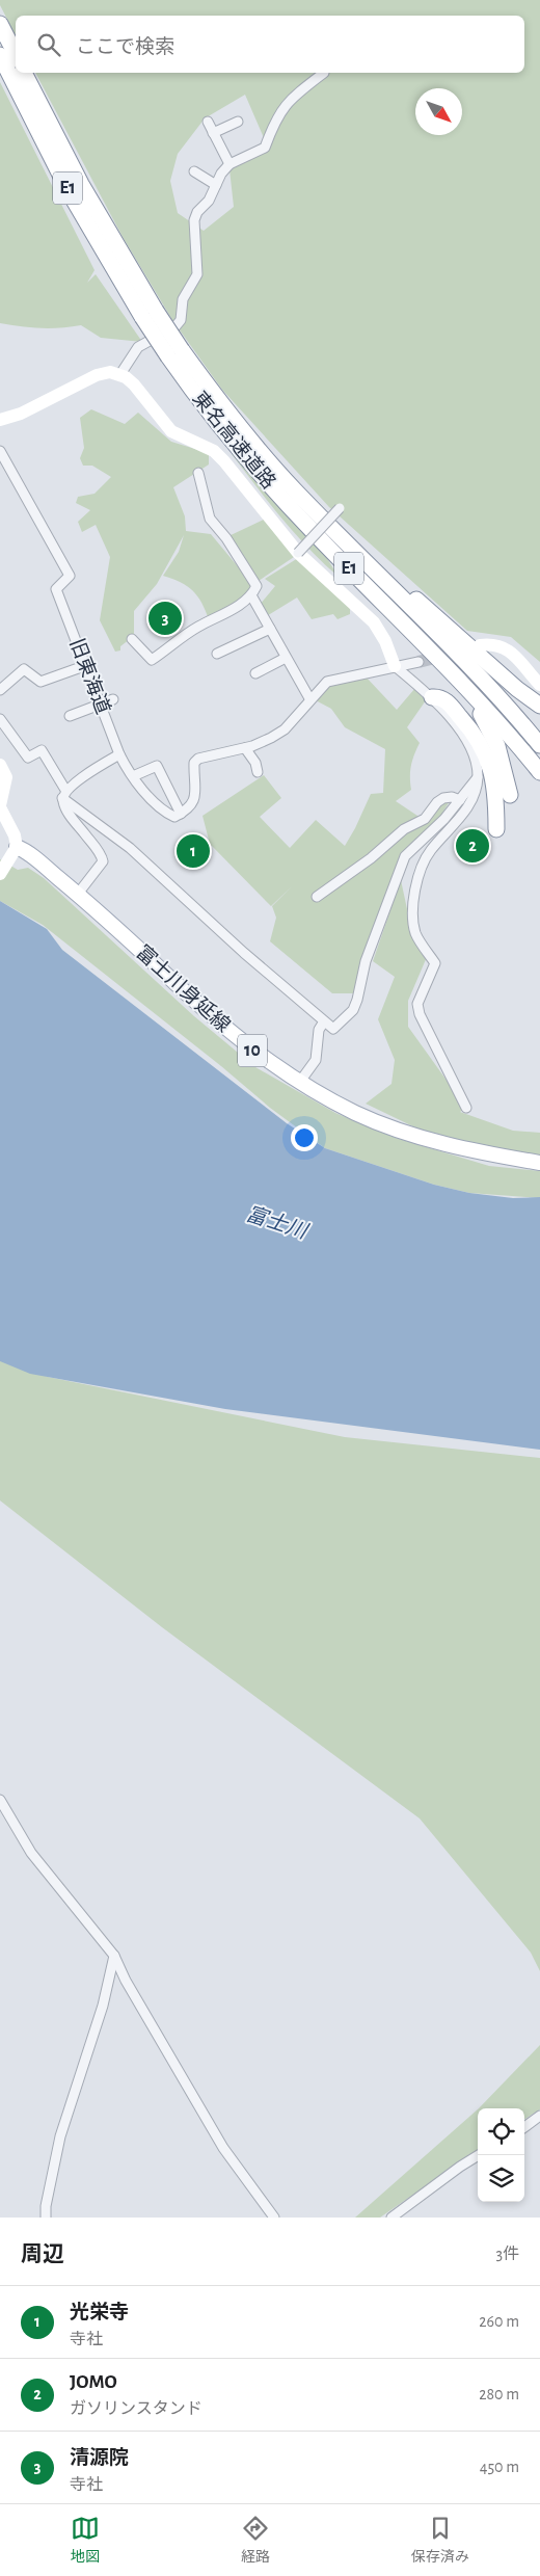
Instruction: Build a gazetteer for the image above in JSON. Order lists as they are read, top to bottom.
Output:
{
  "streets": {
    "highway": ["E1", "東名高速道路"],
    "main road": ["富士川身延線", "10"],
    "street": ["旧東海道"]
  },
  "water": ["富士川"],
  "north": "bottom right",
  "page": {
    "search": "ここで検索",
    "pins": ["3", "2", "1"],
    "heading": ["周辺", "3件"],
    "list": [
      {
        "mark": "1",
        "name": "光栄寺",
        "note": "寺社",
        "value": "260 m"
      },
      {
        "mark": "2",
        "name": "JOMO",
        "note": "ガソリンスタンド",
        "value": "280 m"
      },
      {
        "mark": "3",
        "name": "清源院",
        "note": "寺社",
        "value": "450 m"
      }
    ],
    "nav": ["地図", "経路", "保存済み"]
  }
}
